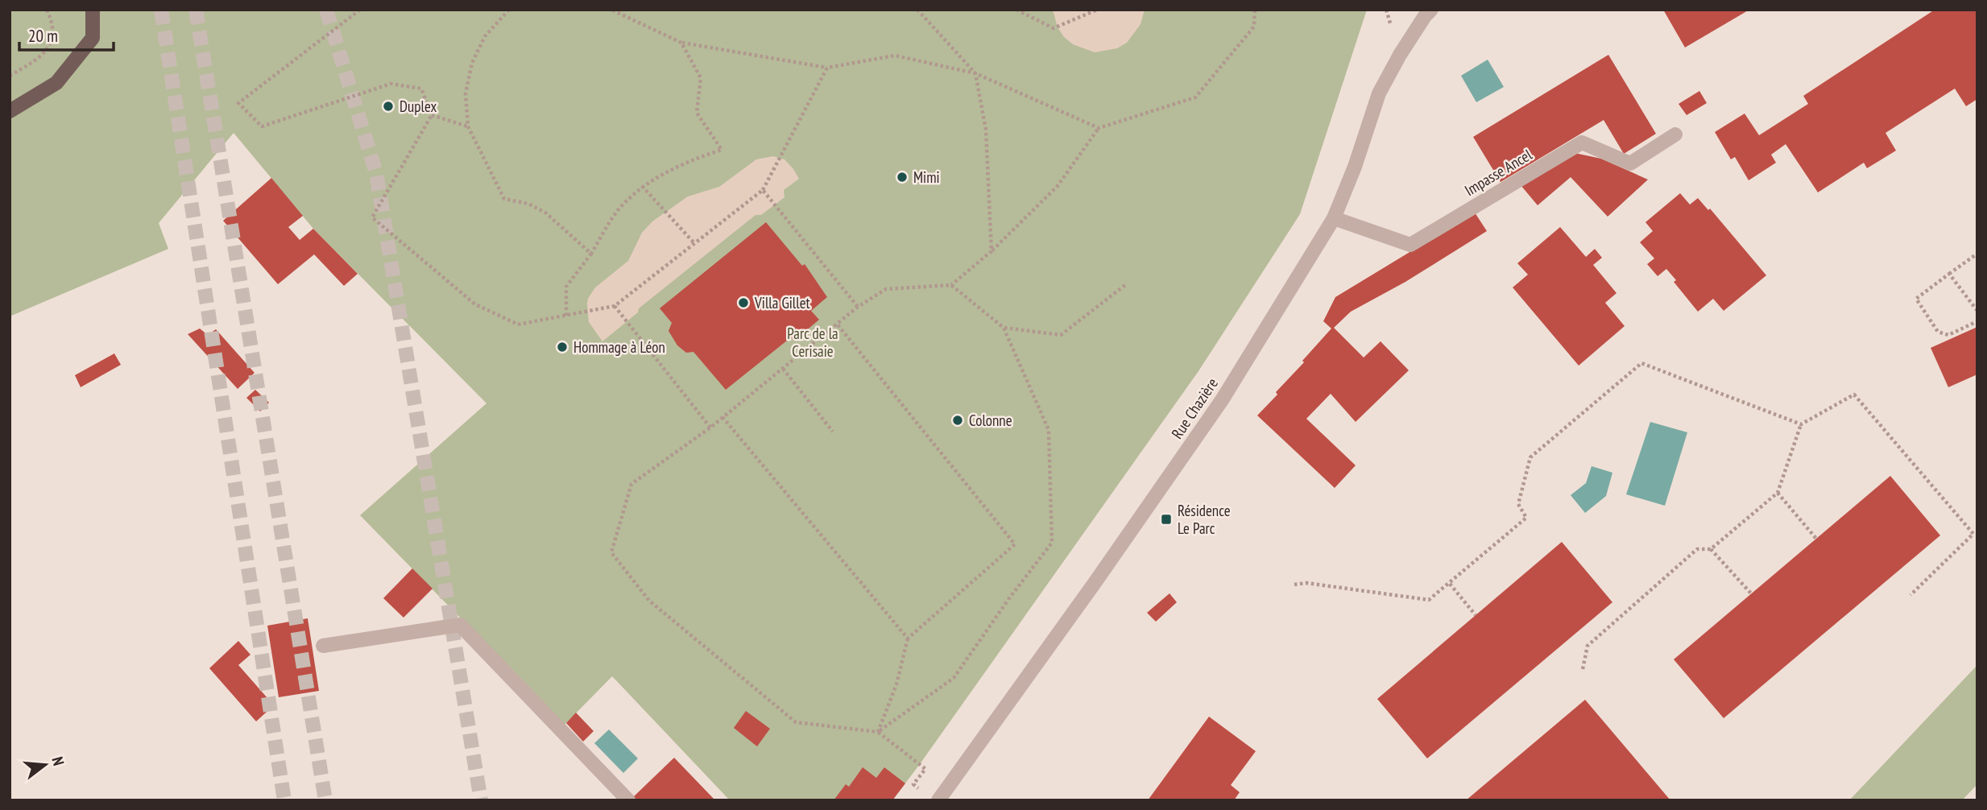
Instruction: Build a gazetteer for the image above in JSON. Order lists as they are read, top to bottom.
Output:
{
  "streets": {
    "street": ["Impasse Ancel", "Rue Chazière"]
  },
  "crossings": [
    ["Impasse Ancel", "Rue Chazière"]
  ],
  "parks": ["Parc de la Cerisaie"],
  "places": {
    "other": [
      "Duplex",
      "Mimi",
      "Villa Gillet",
      "Hommage à Léon",
      "Colonne"
    ],
    "transit": ["Résidence Le Parc"]
  },
  "scale_bar": "20 m",
  "north": "right"
}
